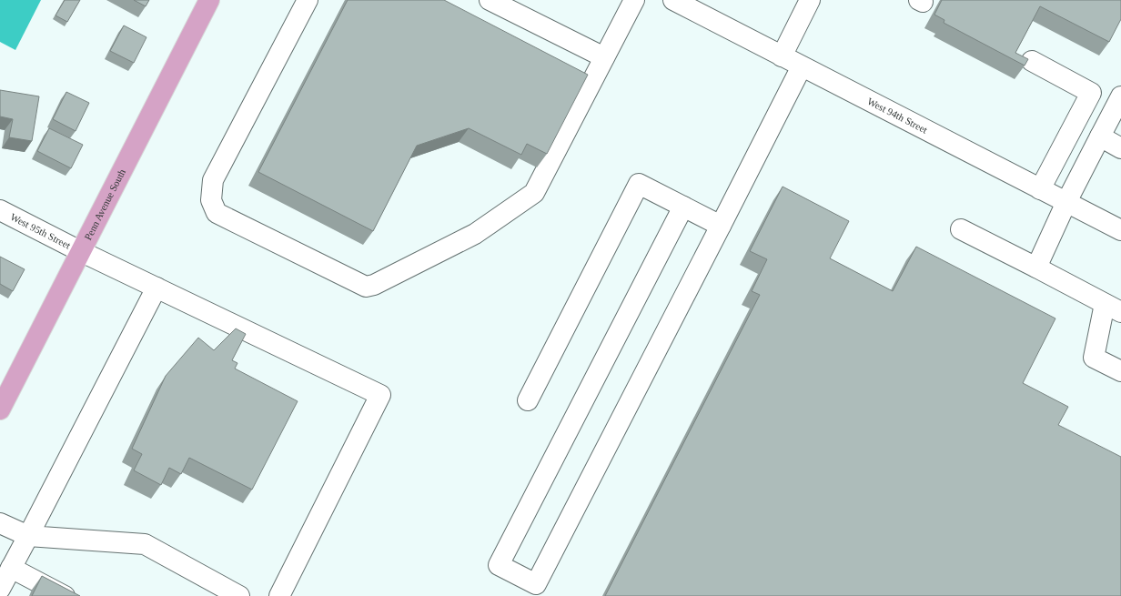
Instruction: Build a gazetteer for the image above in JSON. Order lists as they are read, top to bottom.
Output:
{
  "streets": {
    "main road": ["Penn Avenue South"],
    "street": ["West 94th Street", "West 95th Street"]
  },
  "crossings": [
    ["Penn Avenue South", "West 95th Street"]
  ]
}
